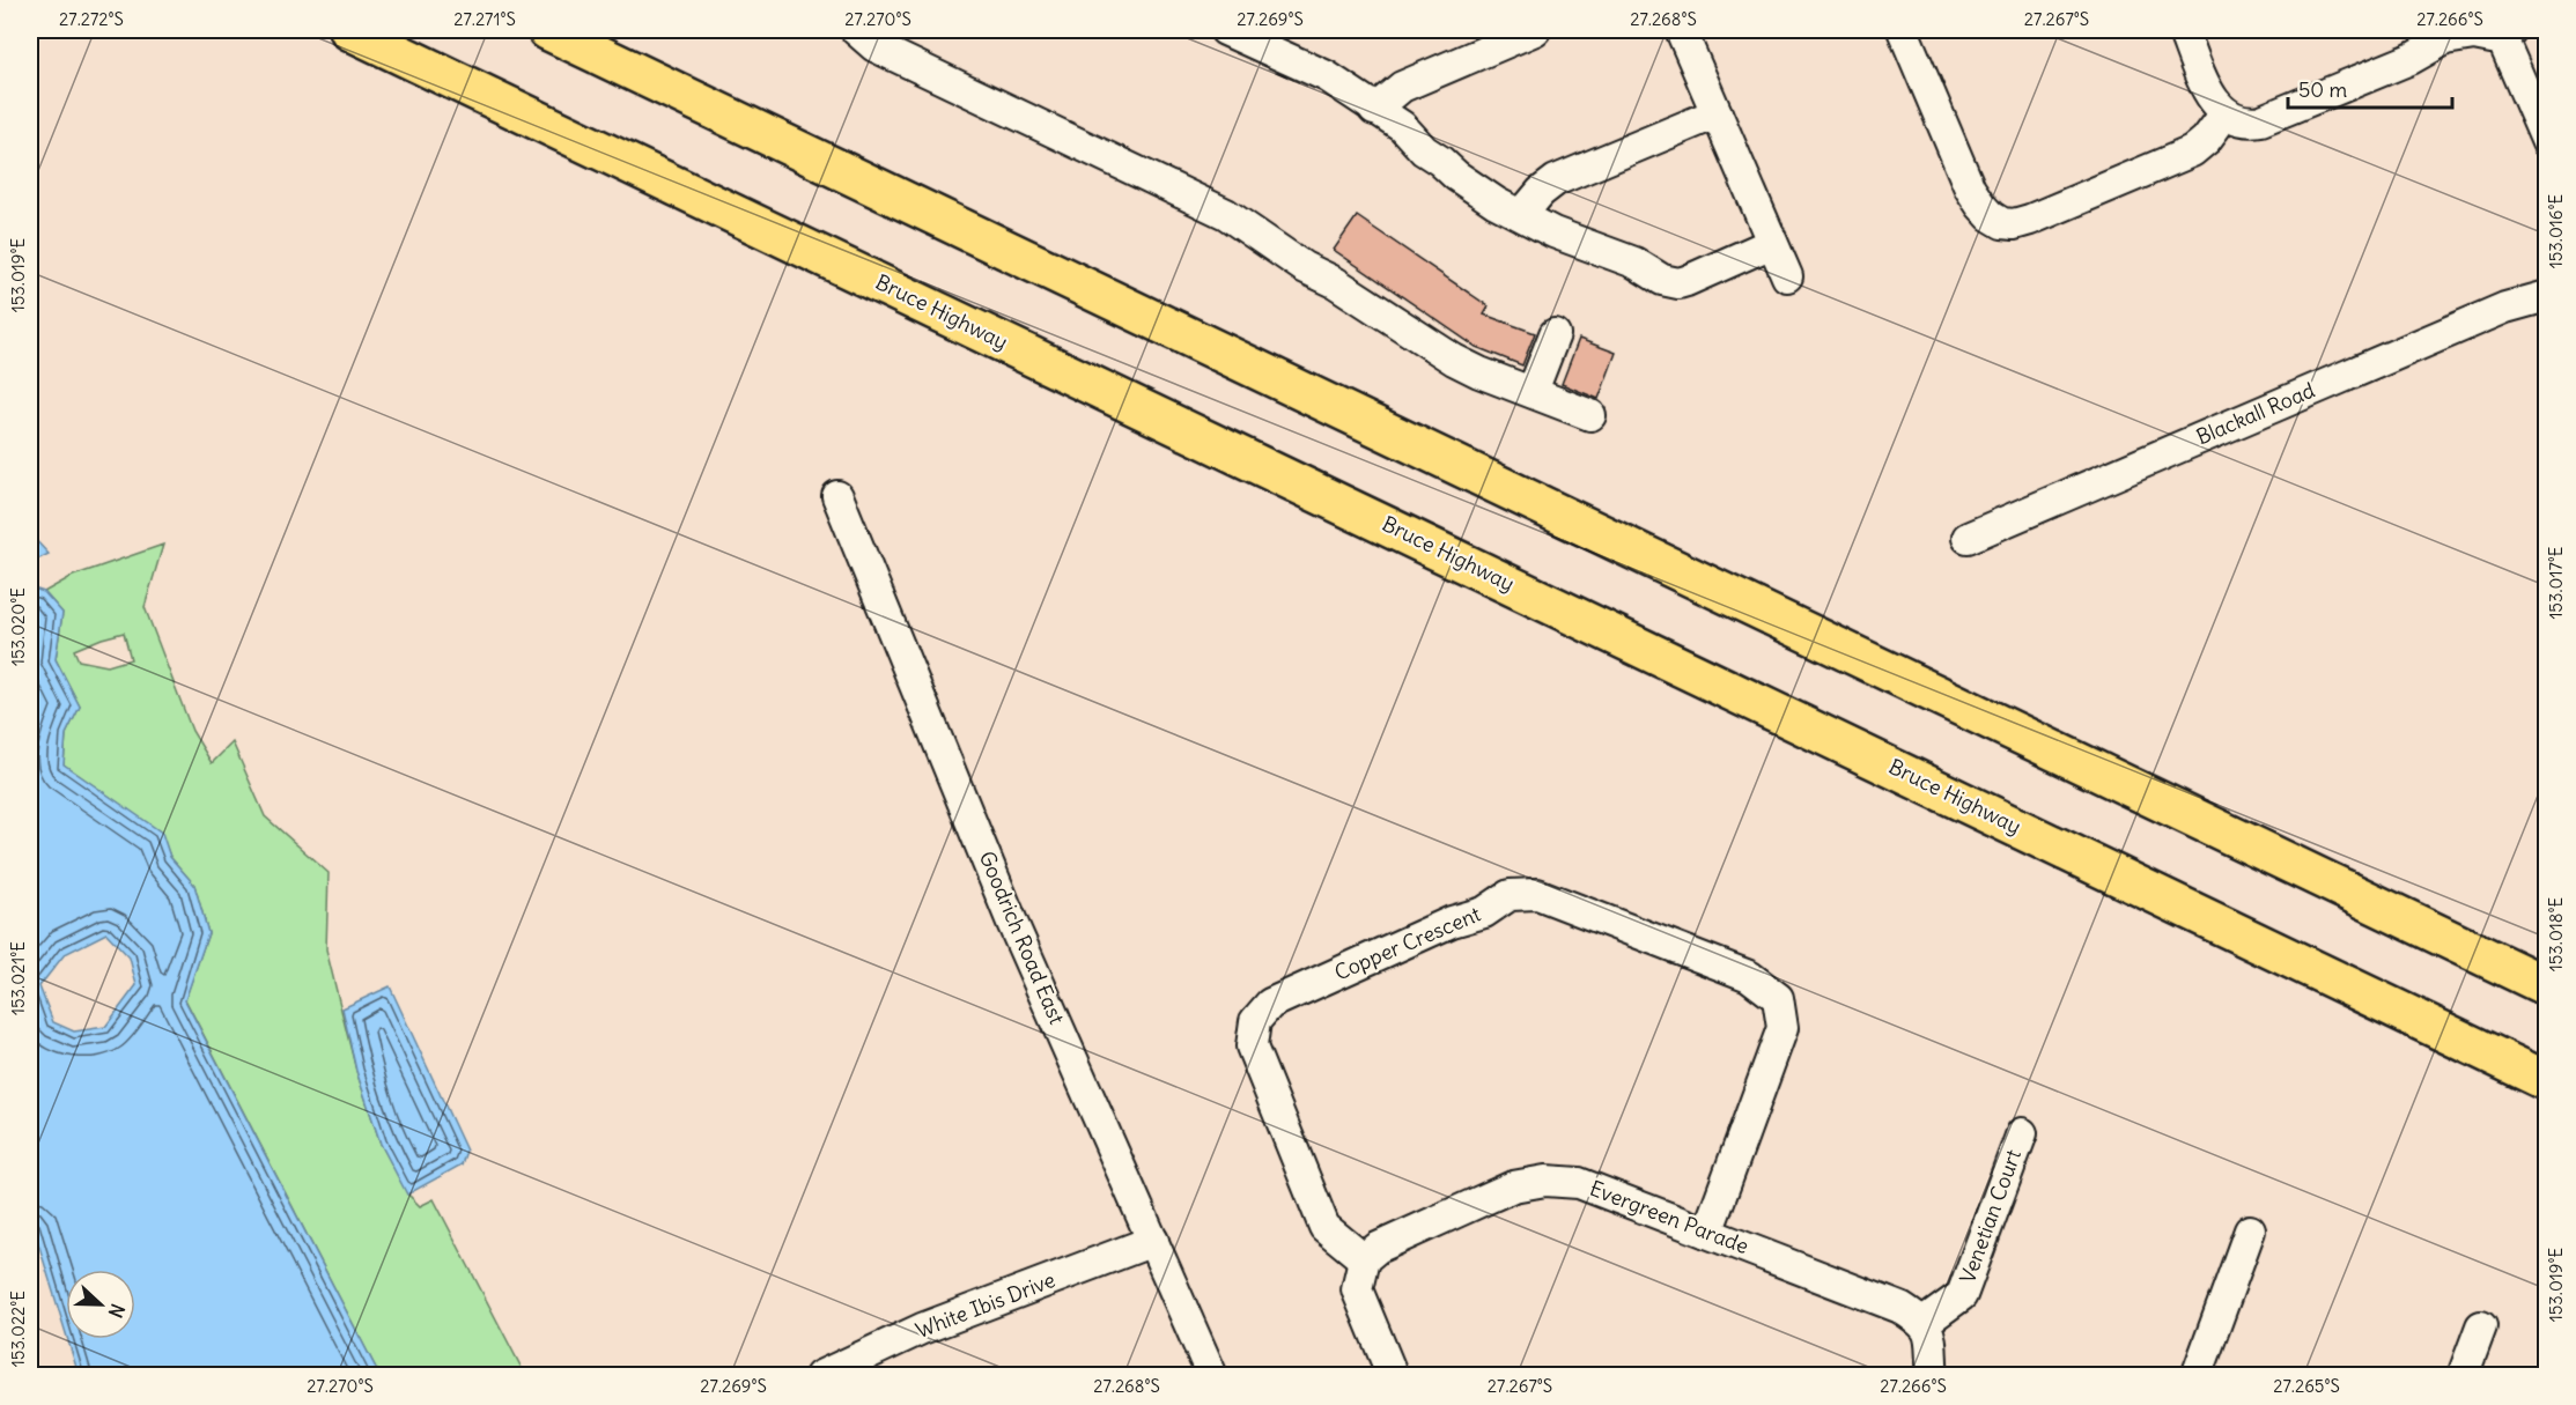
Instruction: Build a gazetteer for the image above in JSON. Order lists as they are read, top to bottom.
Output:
{
  "streets": {
    "highway": ["Bruce Highway"],
    "street": [
      "Blackall Road",
      "Goodrich Road East",
      "Copper Crescent",
      "Venetian Court",
      "Evergreen Parade",
      "White Ibis Drive"
    ]
  },
  "crossings": [
    ["Goodrich Road East", "White Ibis Drive"],
    ["Copper Crescent", "Evergreen Parade"],
    ["Venetian Court", "Evergreen Parade"]
  ],
  "scale_bar": "50 m",
  "north": "right",
  "coordinates": [
    "27.272°S",
    "27.271°S",
    "27.270°S",
    "27.269°S",
    "27.268°S",
    "27.267°S",
    "27.266°S",
    "153.016°E",
    "153.019°E",
    "153.017°E",
    "153.020°E",
    "153.018°E",
    "153.021°E",
    "153.022°E",
    "27.265°S"
  ]
}
